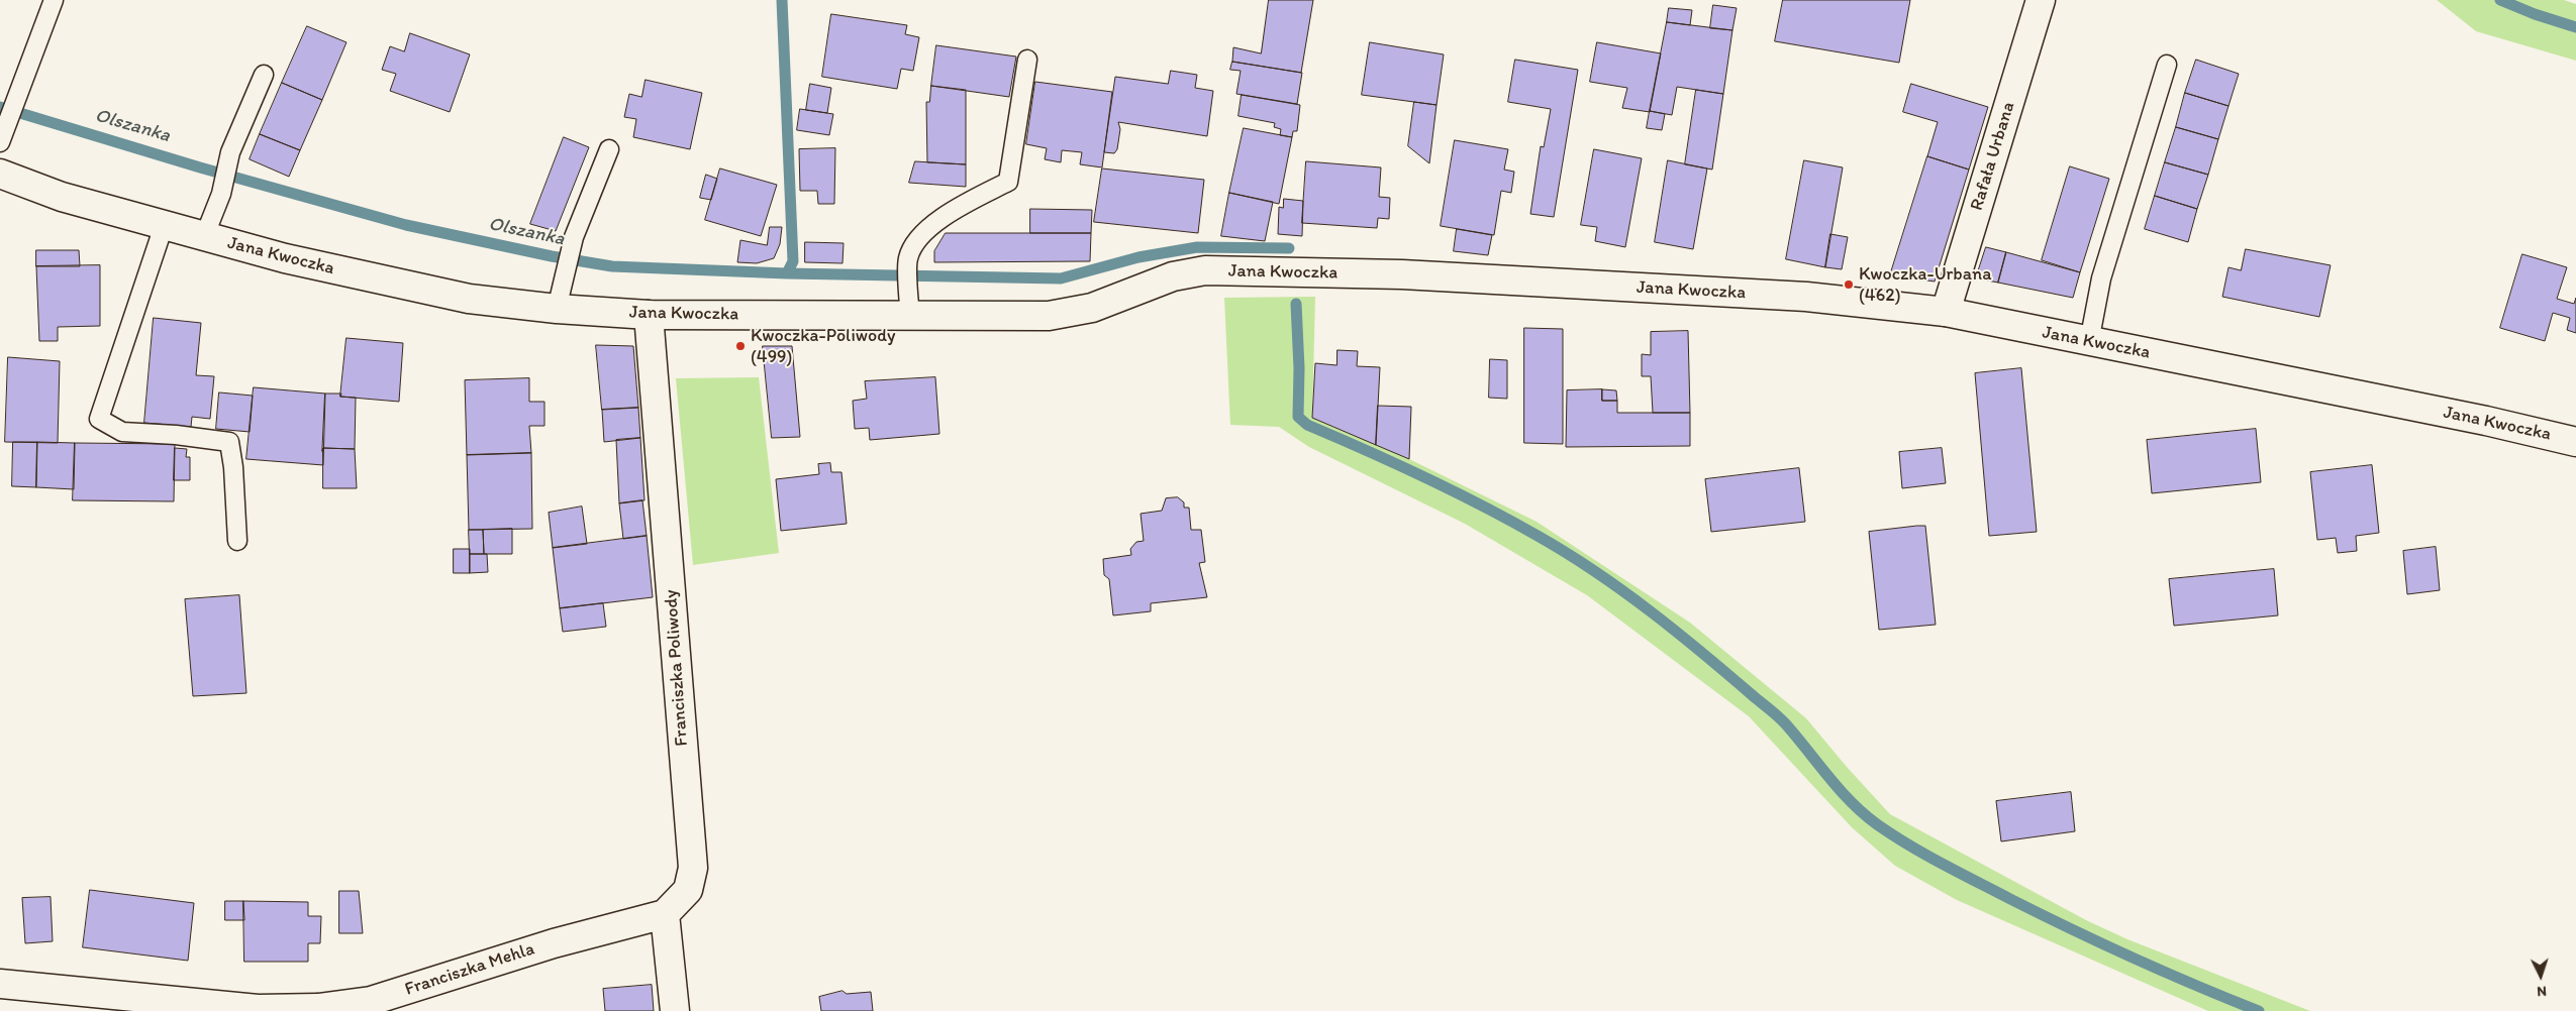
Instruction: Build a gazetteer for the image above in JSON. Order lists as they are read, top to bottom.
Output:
{
  "streets": {
    "street": [
      "Rafała Urbana",
      "Jana Kwoczka",
      "Franciszka Poliwody",
      "Franciszka Mehla"
    ]
  },
  "crossings": [
    ["Rafała Urbana", "Jana Kwoczka"],
    ["Jana Kwoczka", "Franciszka Poliwody"],
    ["Franciszka Poliwody", "Franciszka Mehla"]
  ],
  "water": ["Olszanka"],
  "places": ["Kwoczka-Urbana (462)", "Kwoczka-Poliwody (499)"],
  "north": "bottom"
}
